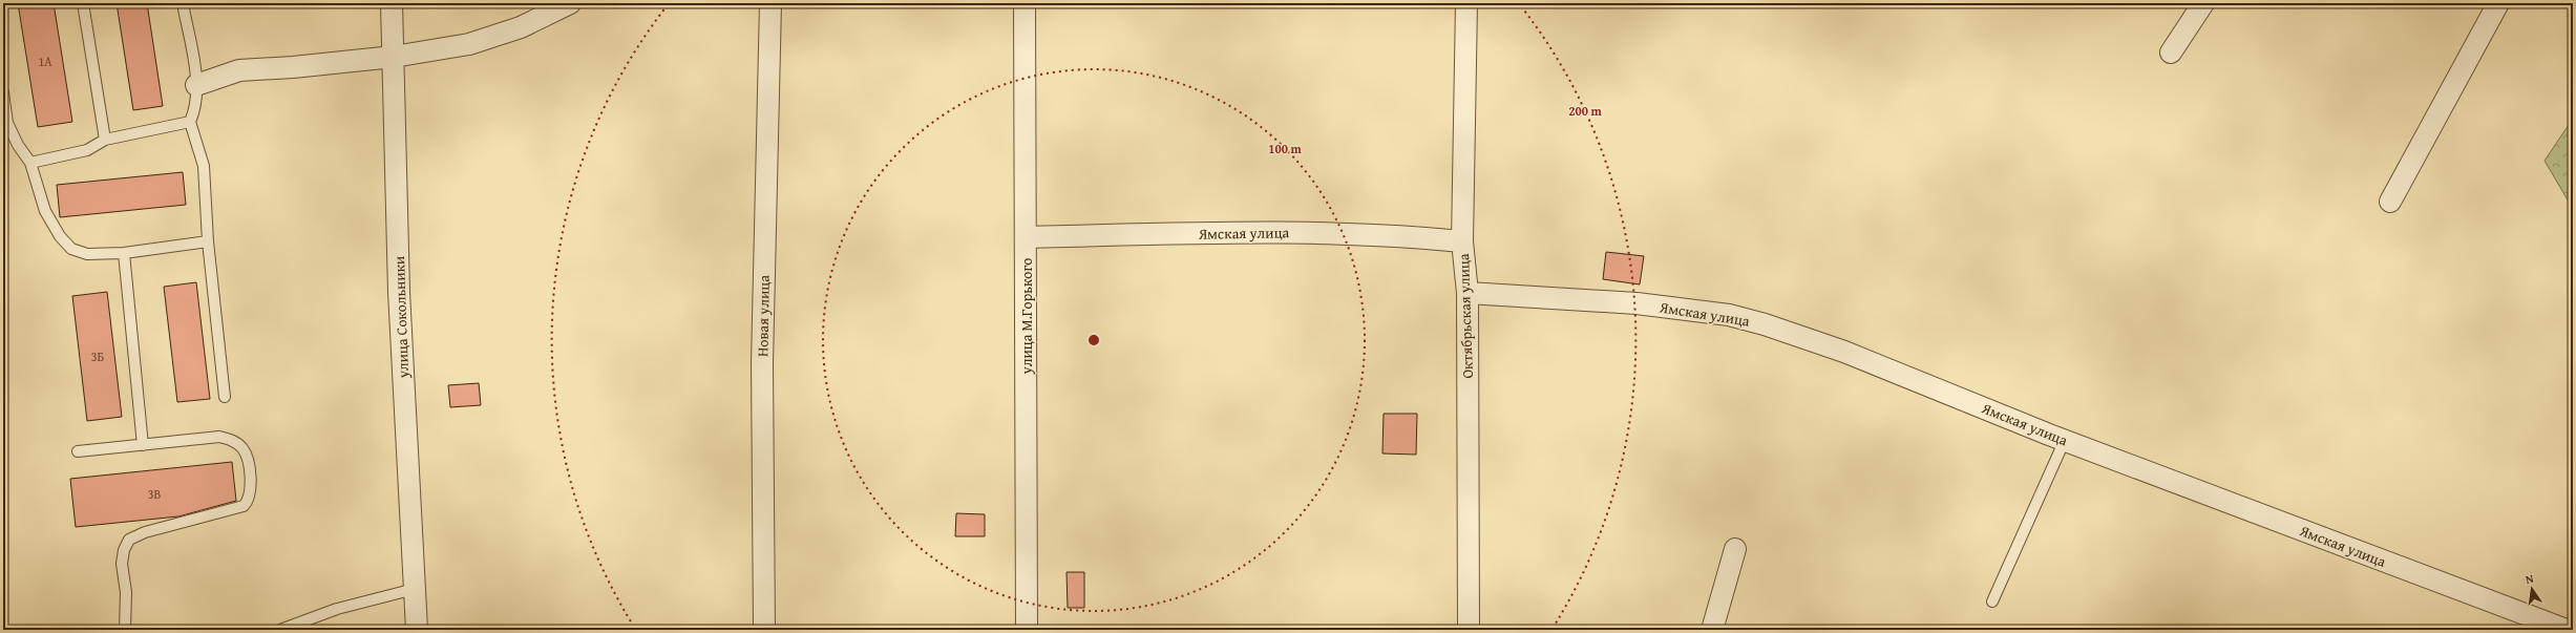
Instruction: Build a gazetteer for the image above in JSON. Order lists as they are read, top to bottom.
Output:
{
  "streets": {
    "street": [
      "Ямская улица",
      "Новая улица",
      "улица М.Горького",
      "Октябрьская улица",
      "улица Сокольники"
    ]
  },
  "crossings": [
    ["Ямская улица", "улица М.Горького"],
    ["Ямская улица", "Октябрьская улица"]
  ],
  "house_numbers": ["1А", "3Б", "3В"],
  "north": "top",
  "rings": ["200 m", "100 m"]
}
